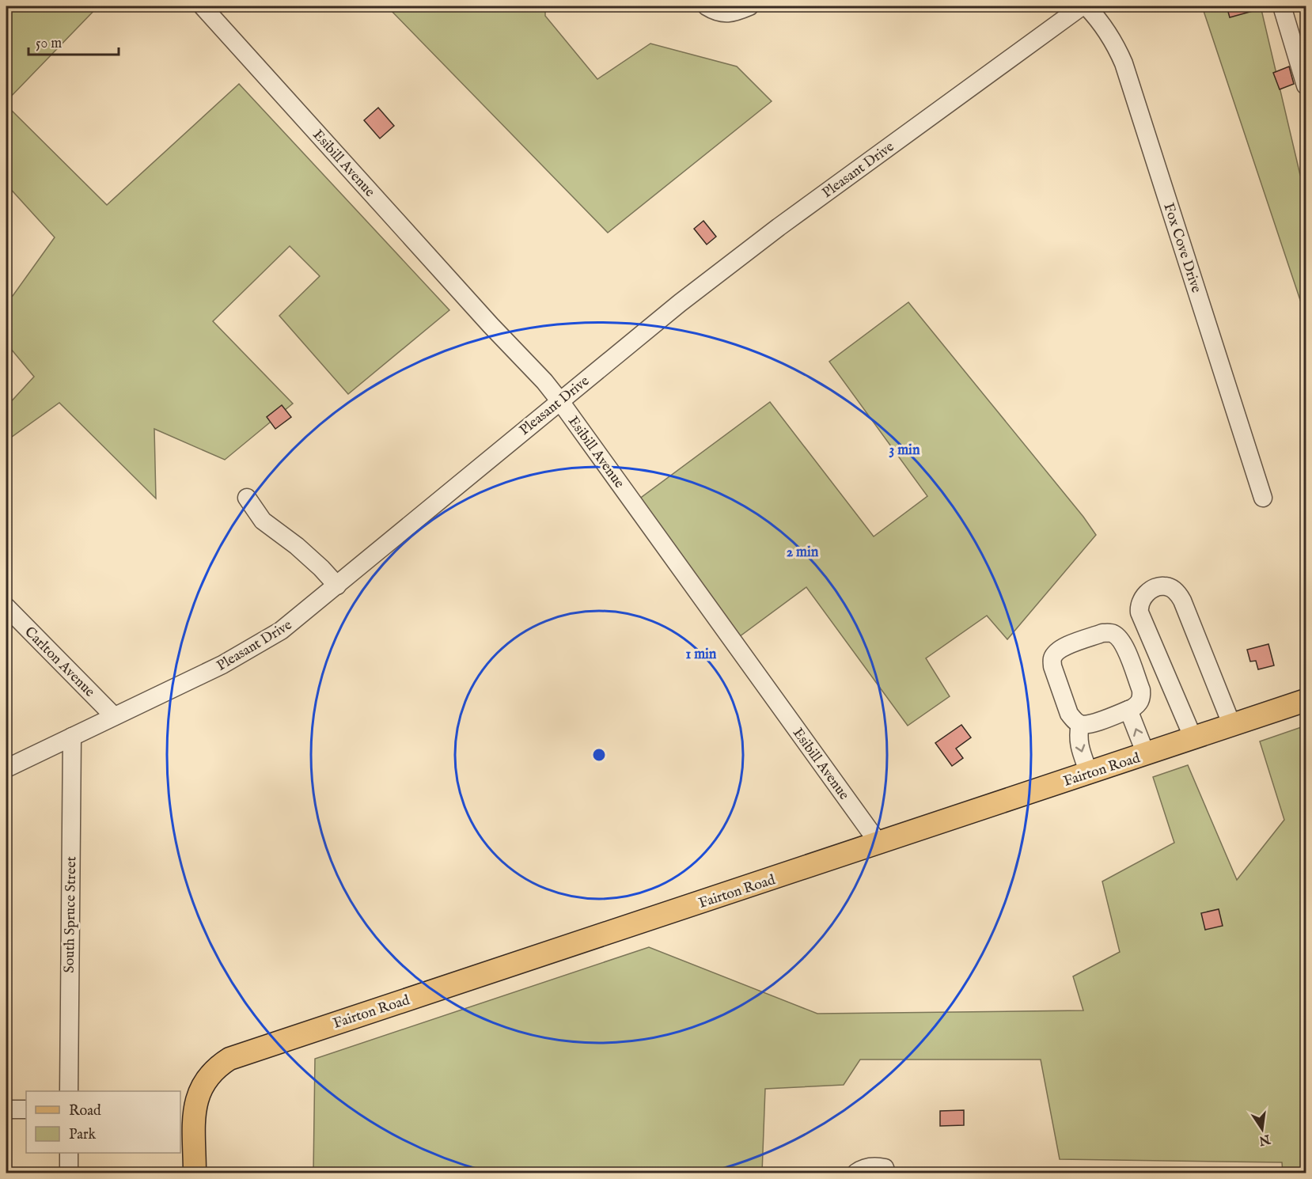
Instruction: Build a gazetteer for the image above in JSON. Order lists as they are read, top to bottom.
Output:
{
  "streets": {
    "main road": ["Fairton Road"],
    "street": [
      "Esibill Avenue",
      "Pleasant Drive",
      "Fox Cove Drive",
      "Carlton Avenue",
      "South Spruce Street"
    ]
  },
  "crossings": [
    ["Esibill Avenue", "Pleasant Drive"],
    ["Esibill Avenue", "Fairton Road"],
    ["Pleasant Drive", "Carlton Avenue"],
    ["Pleasant Drive", "South Spruce Street"]
  ],
  "legend": ["Road", "Park"],
  "scale_bar": "50 m",
  "north": "bottom",
  "rings": ["3 min", "2 min", "1 min"]
}
